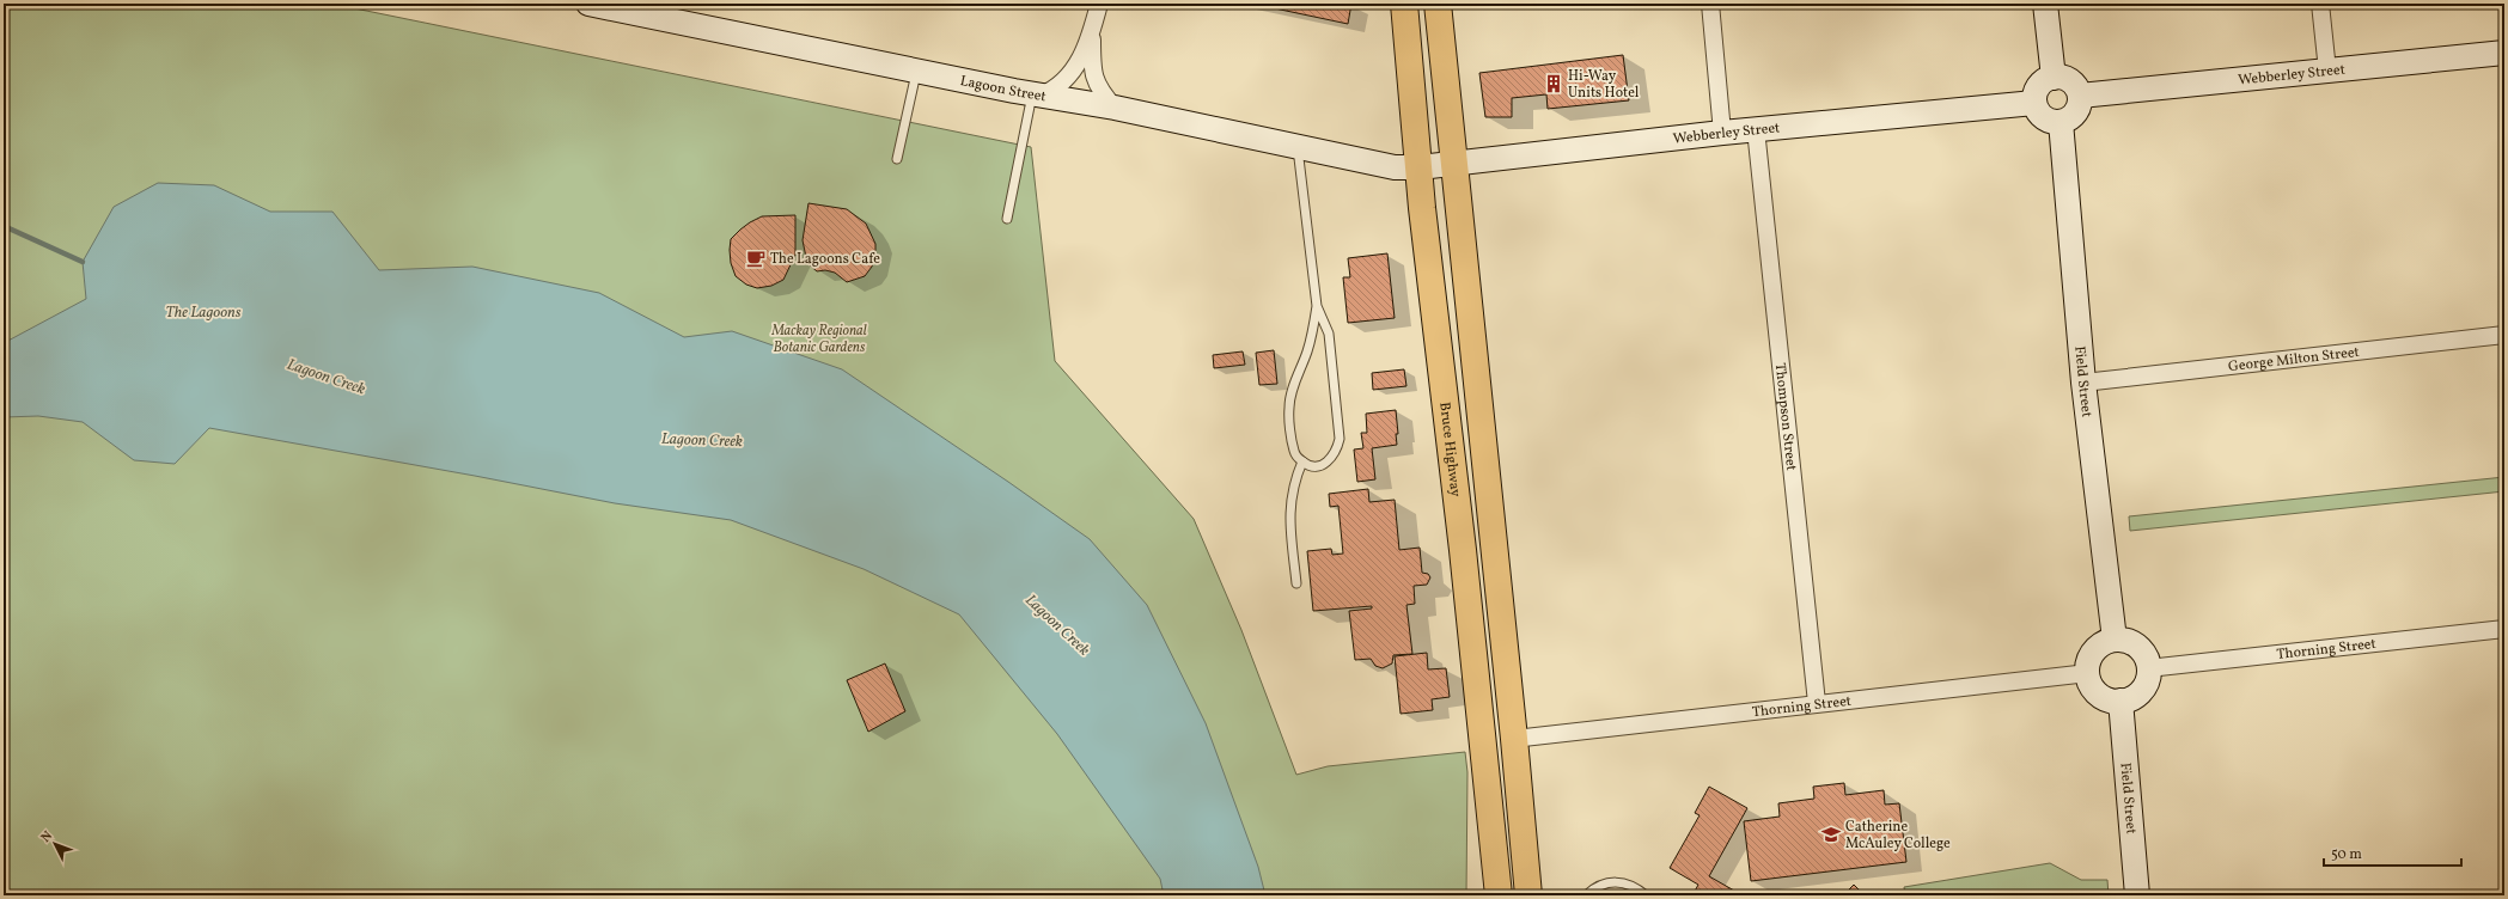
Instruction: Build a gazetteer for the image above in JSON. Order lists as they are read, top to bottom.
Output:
{
  "streets": {
    "highway": ["Bruce Highway"],
    "street": [
      "Webberley Street",
      "Lagoon Street",
      "George Milton Street",
      "Field Street",
      "Thompson Street",
      "Thorning Street"
    ]
  },
  "crossings": [
    ["Webberley Street", "Lagoon Street"],
    ["Webberley Street", "Field Street"],
    ["Webberley Street", "Thompson Street"],
    ["Webberley Street", "Bruce Highway"],
    ["Lagoon Street", "Bruce Highway"],
    ["George Milton Street", "Field Street"],
    ["Field Street", "Thorning Street"],
    ["Thompson Street", "Thorning Street"]
  ],
  "water": ["The Lagoons", "Lagoon Creek"],
  "parks": ["Mackay Regional Botanic Gardens"],
  "places": {
    "building": ["Hi-Way Units Hotel"],
    "cafe": ["The Lagoons Cafe"],
    "school or university": ["Catherine McAuley College"]
  },
  "scale_bar": "50 m",
  "north": "top left"
}
